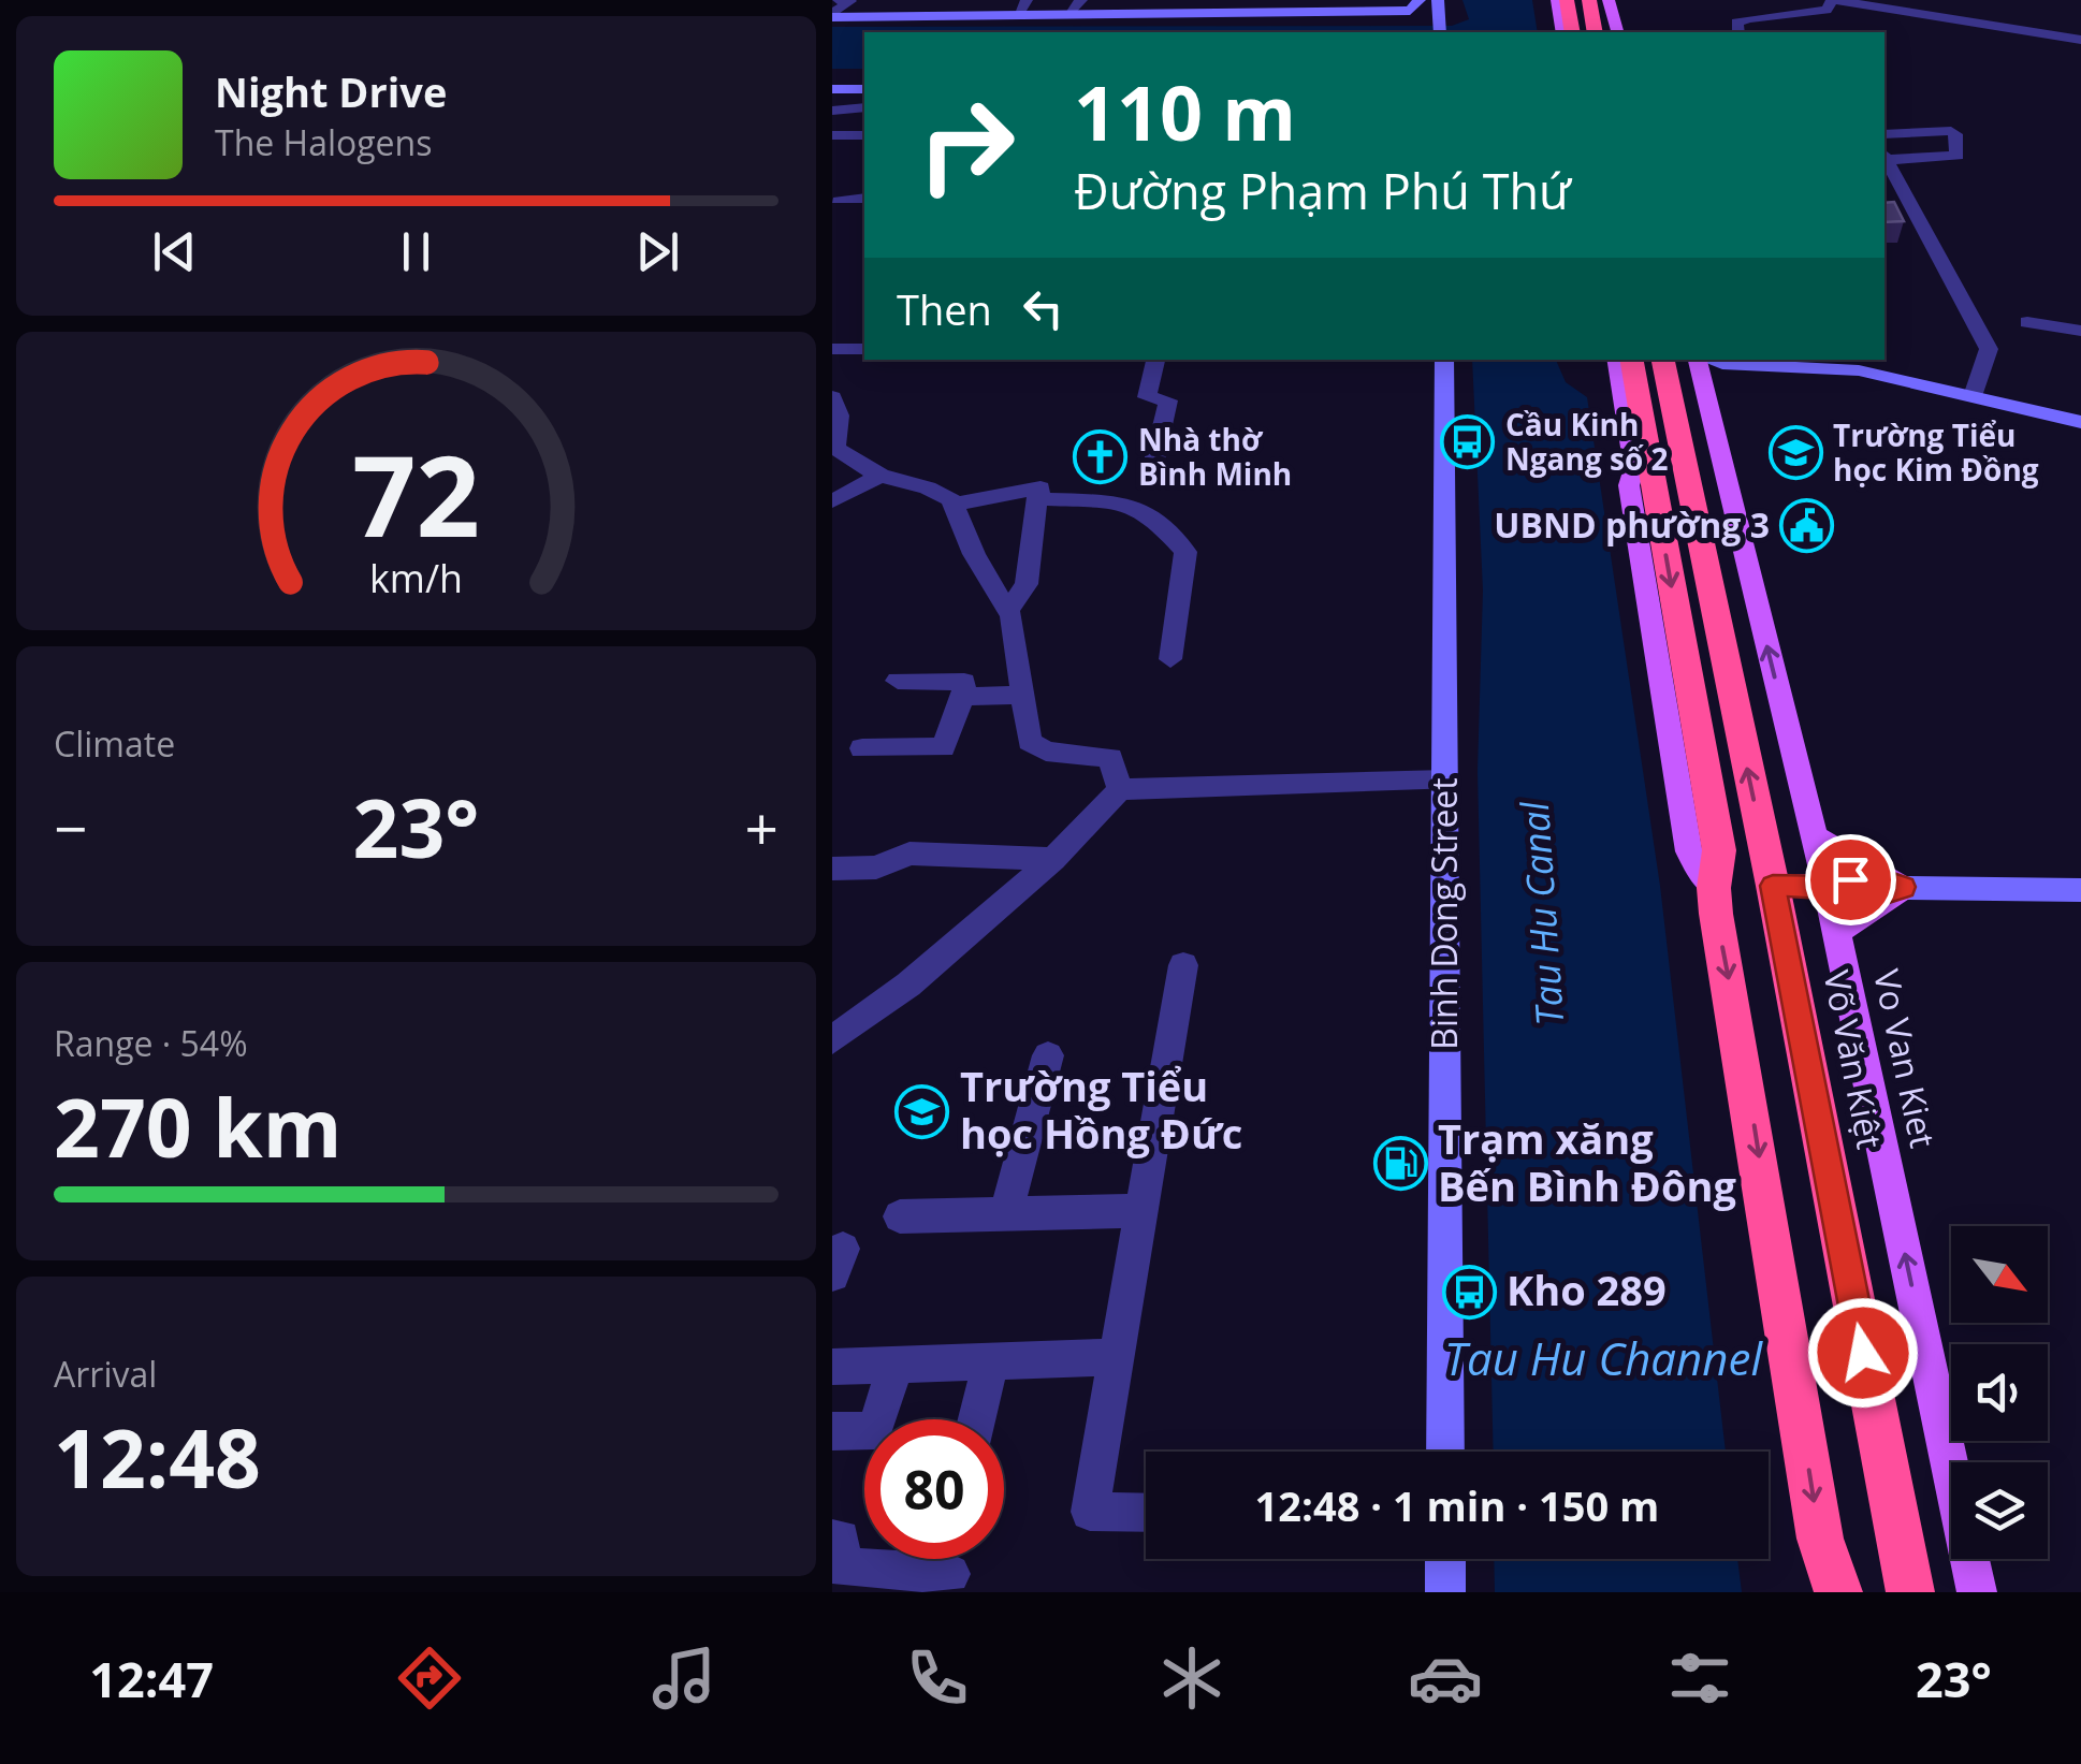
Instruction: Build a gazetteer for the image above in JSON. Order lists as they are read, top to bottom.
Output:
{
  "streets": {
    "highway": ["Võ Văn Kiệt"],
    "main road": ["Vo Van Kiet"],
    "street": ["Binh Dong Street"]
  },
  "water": ["Tau Hu Canal", "Tau Hu Channel"],
  "places": {
    "bus stop": ["Cầu Kinh Ngang số 2", "Kho 289"],
    "school or university": ["Trường Tiểu học Kim Đồng", "Trường Tiểu học Hồng Đức"],
    "church": ["Nhà thờ Bình Minh"],
    "public building": ["UBND phường 3"],
    "fuel station": ["Trạm xăng Bến Bình Đông"]
  },
  "north": "bottom right",
  "page": {
    "turn": ["110 m", "Đường Phạm Phú Thứ"],
    "song": ["Night Drive", "The Halogens"],
    "then": "Then",
    "tile": [
      "Climate",
      ["Range · 54%", "270 km"],
      ["Arrival", "12:48"]
    ],
    "heat": ["−", "23°", "+"],
    "limit": "80",
    "trip": "12:48 · 1 min · 150 m",
    "tabs": ["12:47", "23°"],
    "gauge": ["72", "km/h"]
  }
}
